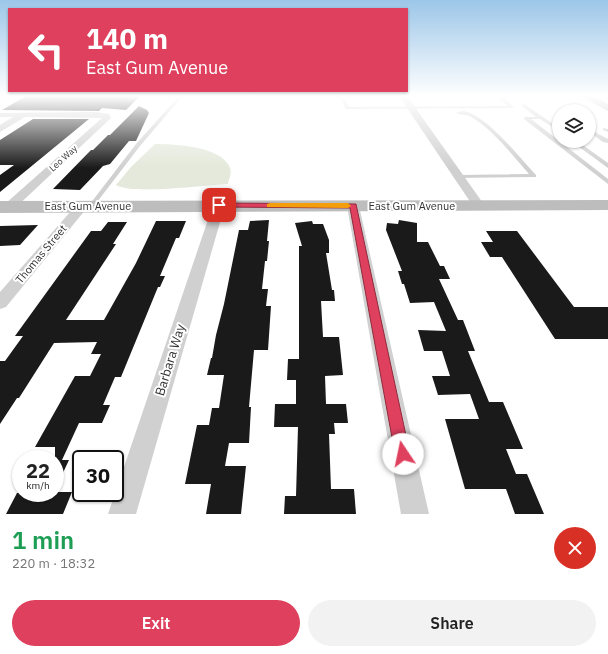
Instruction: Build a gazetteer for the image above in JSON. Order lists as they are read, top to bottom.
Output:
{
  "streets": {
    "street": [
      "Leo Way",
      "East Gum Avenue",
      "Thomas Street",
      "Barbara Way"
    ]
  },
  "crossings": [
    ["Leo Way", "East Gum Avenue"],
    ["East Gum Avenue", "Thomas Street"],
    ["East Gum Avenue", "Barbara Way"]
  ],
  "page": {
    "turn": ["140 m", "East Gum Avenue"],
    "speed": "22 km/h",
    "limit": "30",
    "heading": ["1 min", "220 m · 18:32"],
    "buttons": ["Exit", "Share"]
  }
}
